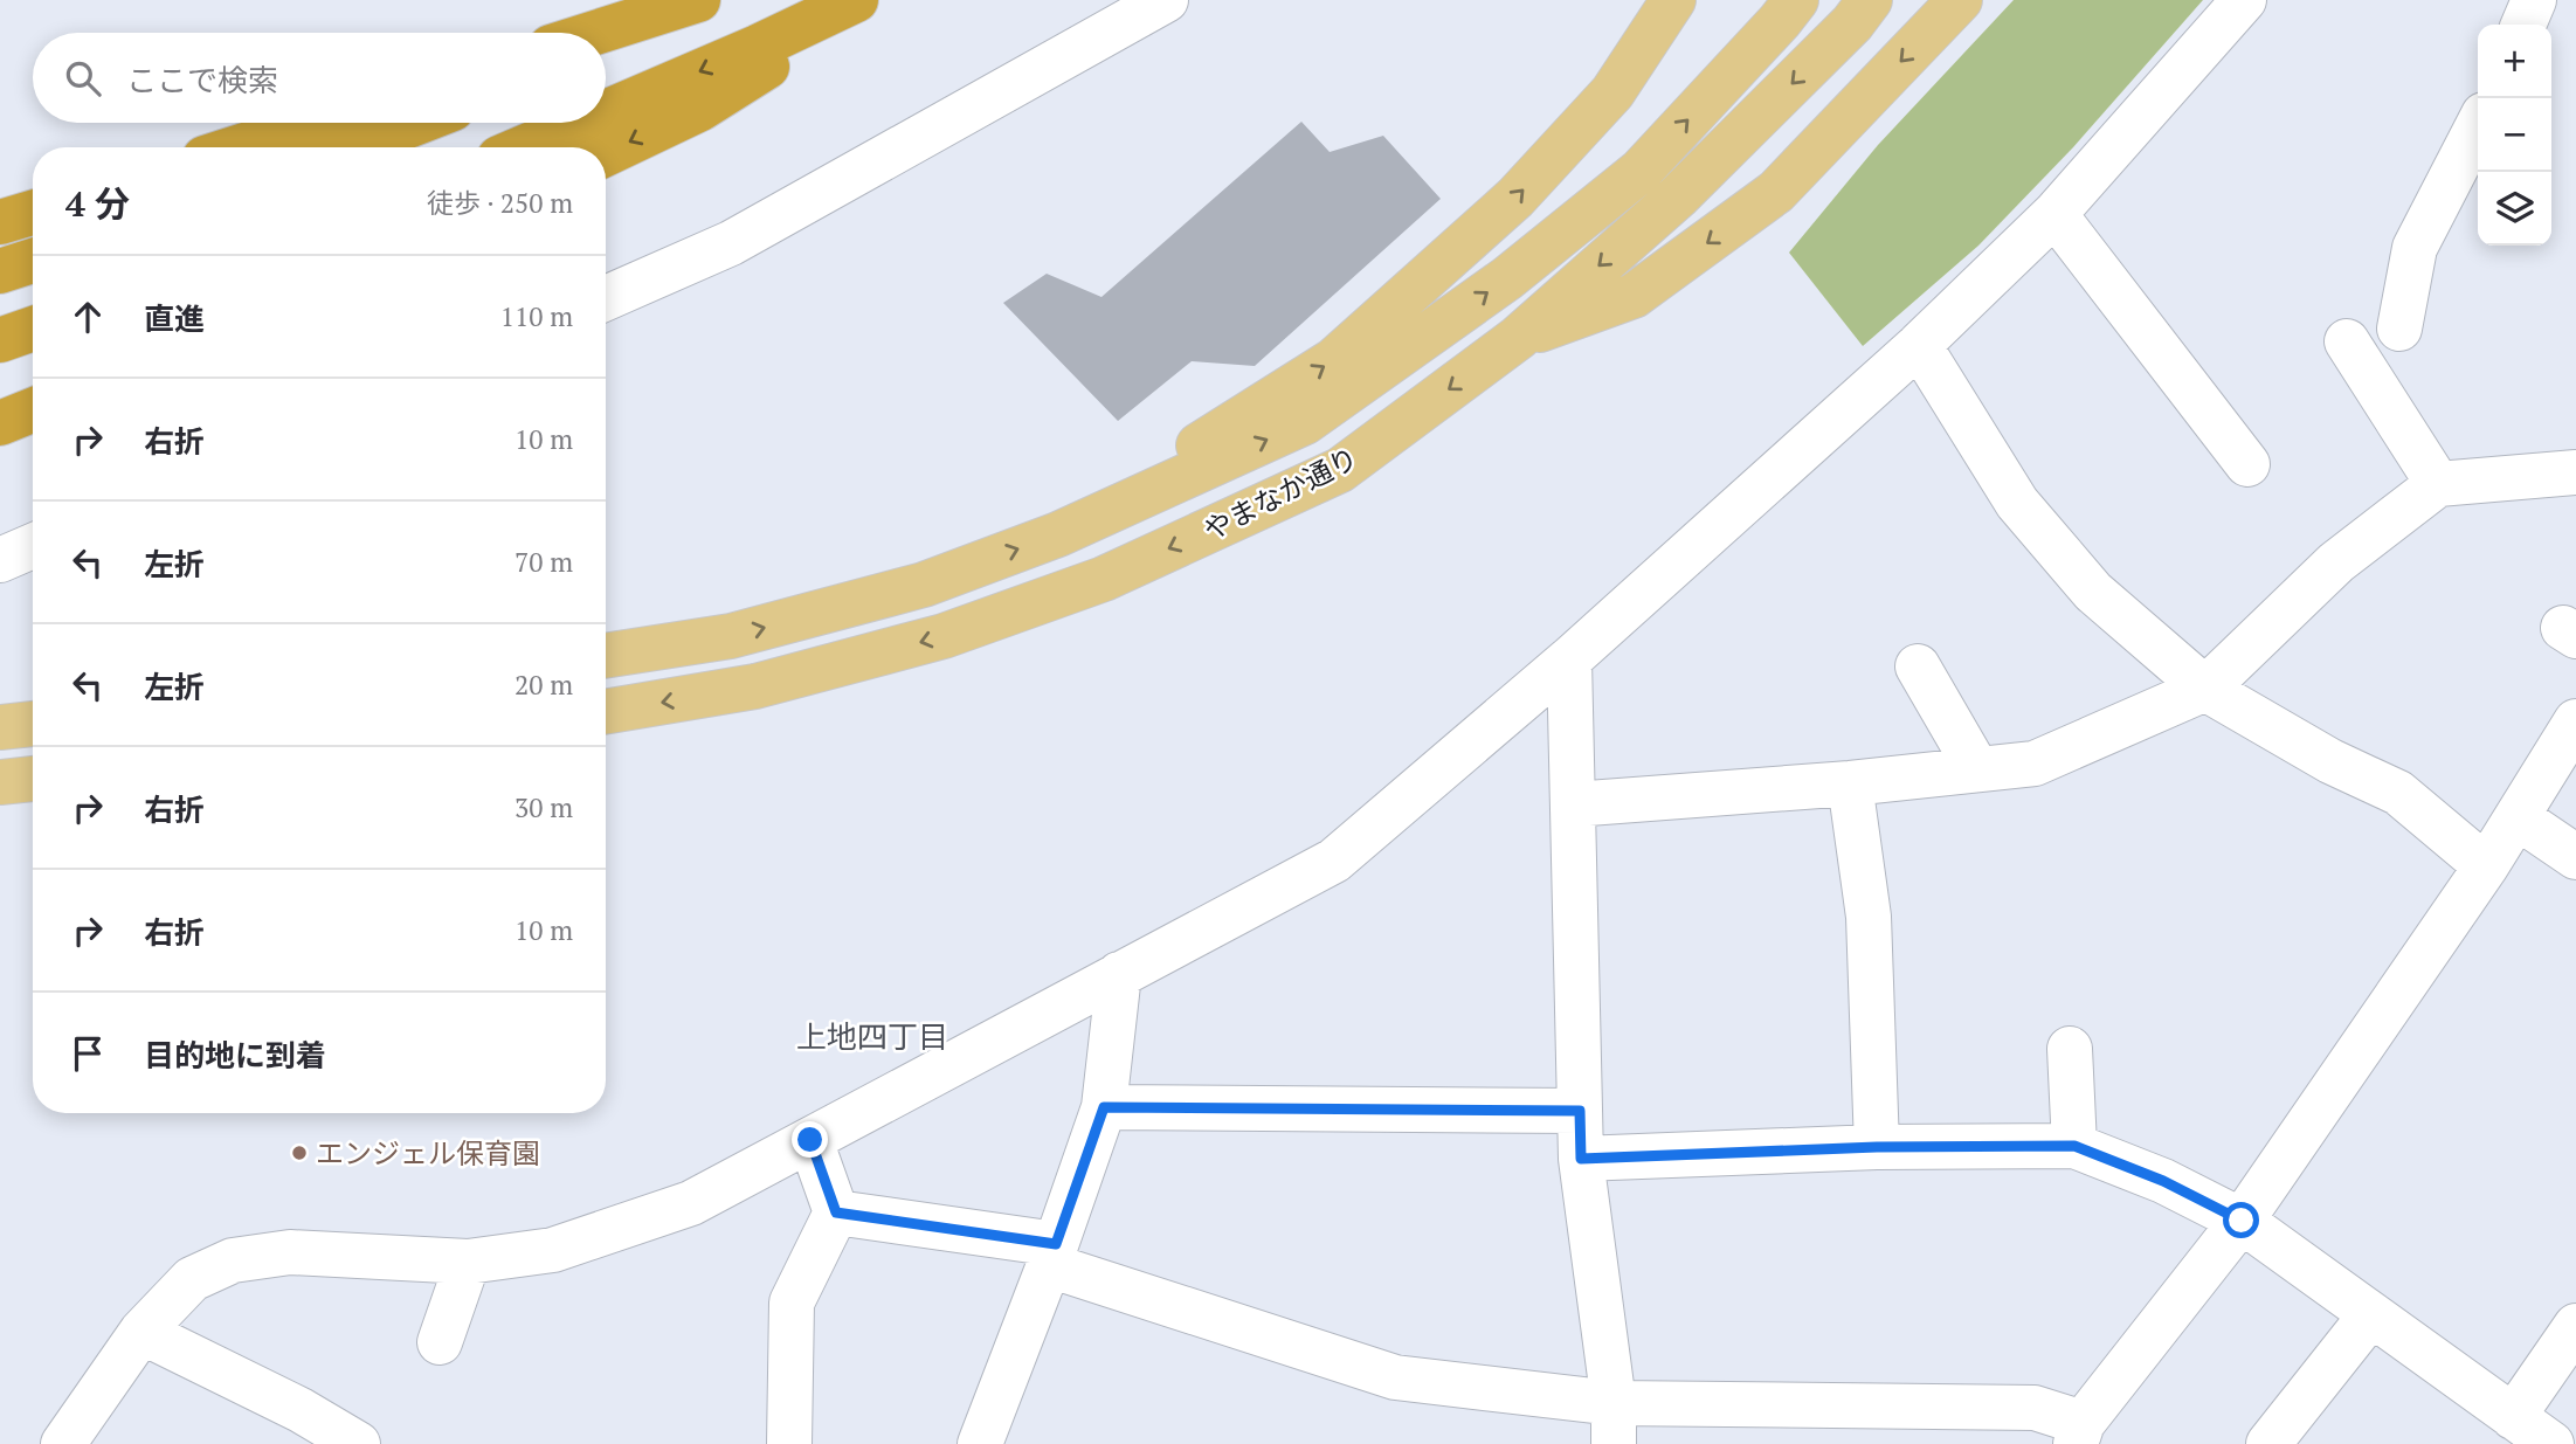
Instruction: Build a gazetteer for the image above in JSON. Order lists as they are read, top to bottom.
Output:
{
  "streets": {
    "main road": ["やまなか通り"]
  },
  "districts": ["上地四丁目"],
  "places": ["エンジェル保育園"],
  "page": {
    "map_buttons": ["+", "−"],
    "search": "ここで検索",
    "heading": ["4 分", "徒歩 · 250 m"],
    "list": [
      ["直進", "110 m"],
      ["右折", "10 m"],
      ["左折", "70 m"],
      ["左折", "20 m"],
      ["右折", "30 m"],
      ["右折", "10 m"],
      "目的地に到着"
    ]
  }
}
